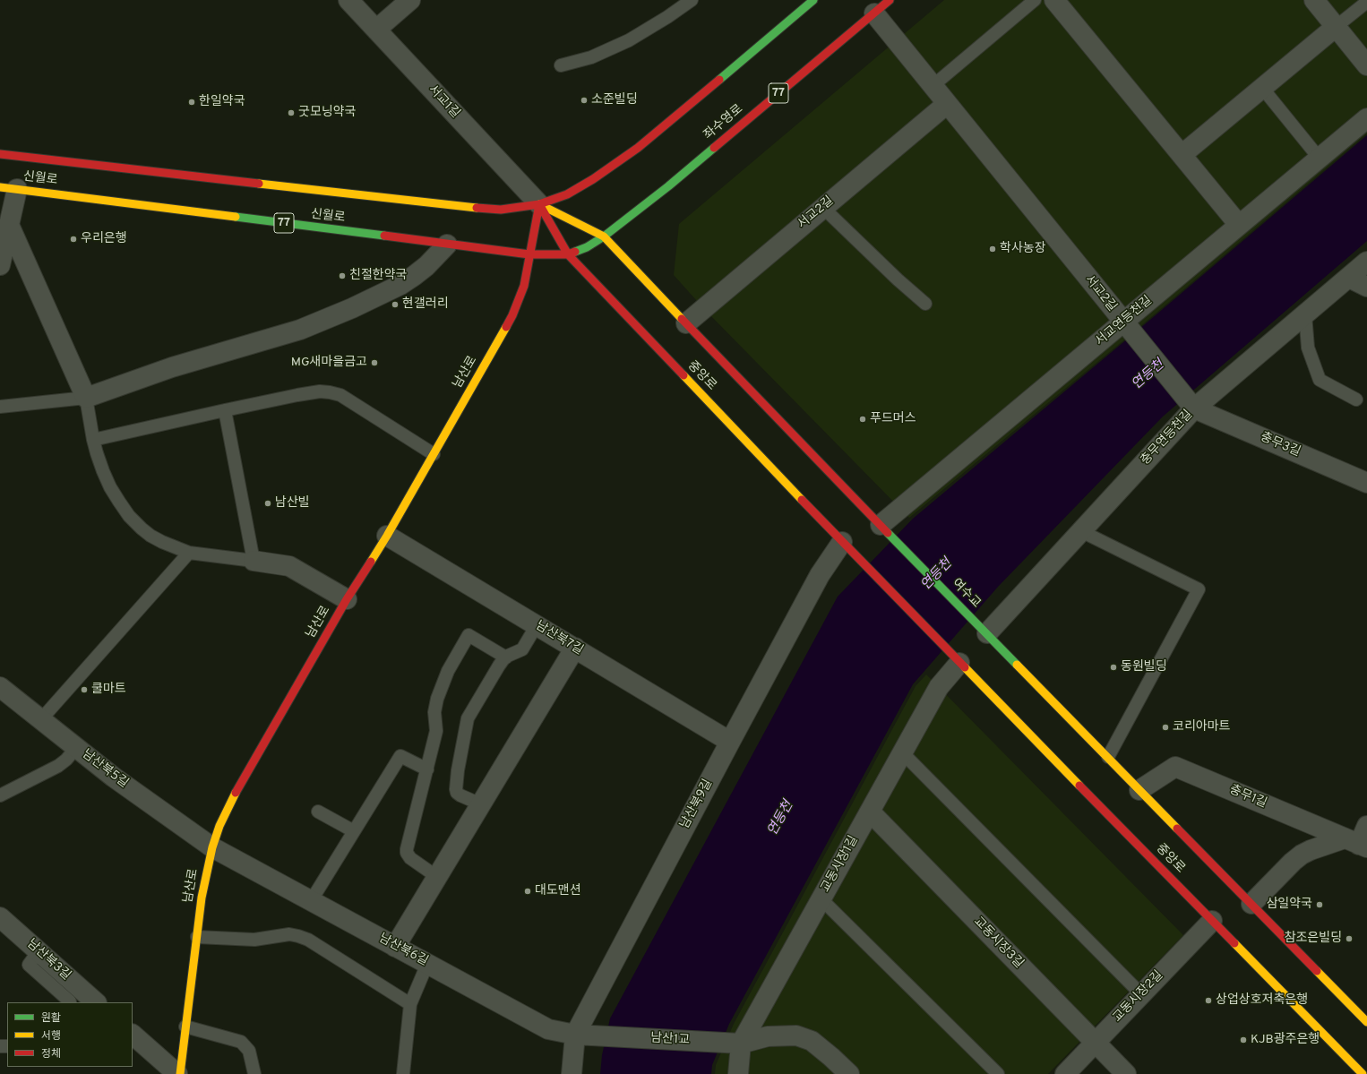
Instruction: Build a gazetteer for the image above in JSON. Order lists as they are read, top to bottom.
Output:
{
  "streets": {
    "street": [
      "77",
      "서교1길",
      "좌수영로",
      "신월로",
      "서교2길",
      "서교연등천길",
      "남산로",
      "중앙로",
      "충무연등천길",
      "충무3길",
      "여수교",
      "남산북7길",
      "남산북5길",
      "충무1길",
      "남산북9길",
      "교동시장1길",
      "교동시장3길",
      "남산북6길",
      "남산북3길",
      "교동시장2길",
      "남산1교"
    ]
  },
  "crossings": [
    ["서교1길", "신월로"],
    ["서교1길", "남산로"],
    ["서교1길", "중앙로"],
    ["서교1길", "여수교"],
    ["좌수영로", "신월로"],
    ["좌수영로", "서교2길"],
    ["좌수영로", "중앙로"],
    ["좌수영로", "여수교"],
    ["신월로", "남산로"],
    ["신월로", "중앙로"],
    ["신월로", "여수교"],
    ["서교2길", "서교연등천길"],
    ["서교2길", "충무연등천길"],
    ["서교2길", "충무3길"],
    ["서교2길", "여수교"],
    ["서교연등천길", "여수교"],
    ["남산로", "중앙로"],
    ["남산로", "여수교"],
    ["남산로", "남산북7길"],
    ["남산로", "남산북5길"],
    ["남산로", "남산북6길"],
    ["중앙로", "여수교"],
    ["중앙로", "남산북9길"],
    ["중앙로", "교동시장1길"],
    ["중앙로", "교동시장2길"],
    ["충무연등천길", "충무3길"],
    ["충무연등천길", "여수교"],
    ["여수교", "충무1길"],
    ["남산북7길", "남산북9길"],
    ["남산북5길", "남산북6길"],
    ["남산북9길", "남산북6길"],
    ["교동시장1길", "교동시장3길"],
    ["교동시장1길", "남산1교"],
    ["교동시장3길", "교동시장2길"],
    ["남산북6길", "남산1교"]
  ],
  "water": ["연등천"],
  "places": [
    "소준빌딩",
    "한일약국",
    "굿모닝약국",
    "우리은행",
    "학사농장",
    "친절한약국",
    "현갤러리",
    "MG새마을금고",
    "푸드머스",
    "남산빌",
    "동원빌딩",
    "쿨마트",
    "코리아마트",
    "대도맨션",
    "삼일약국",
    "참조은빌딩",
    "상업상호저축은행",
    "KJB광주은행"
  ],
  "legend": ["원활", "서행", "정체"]
}
